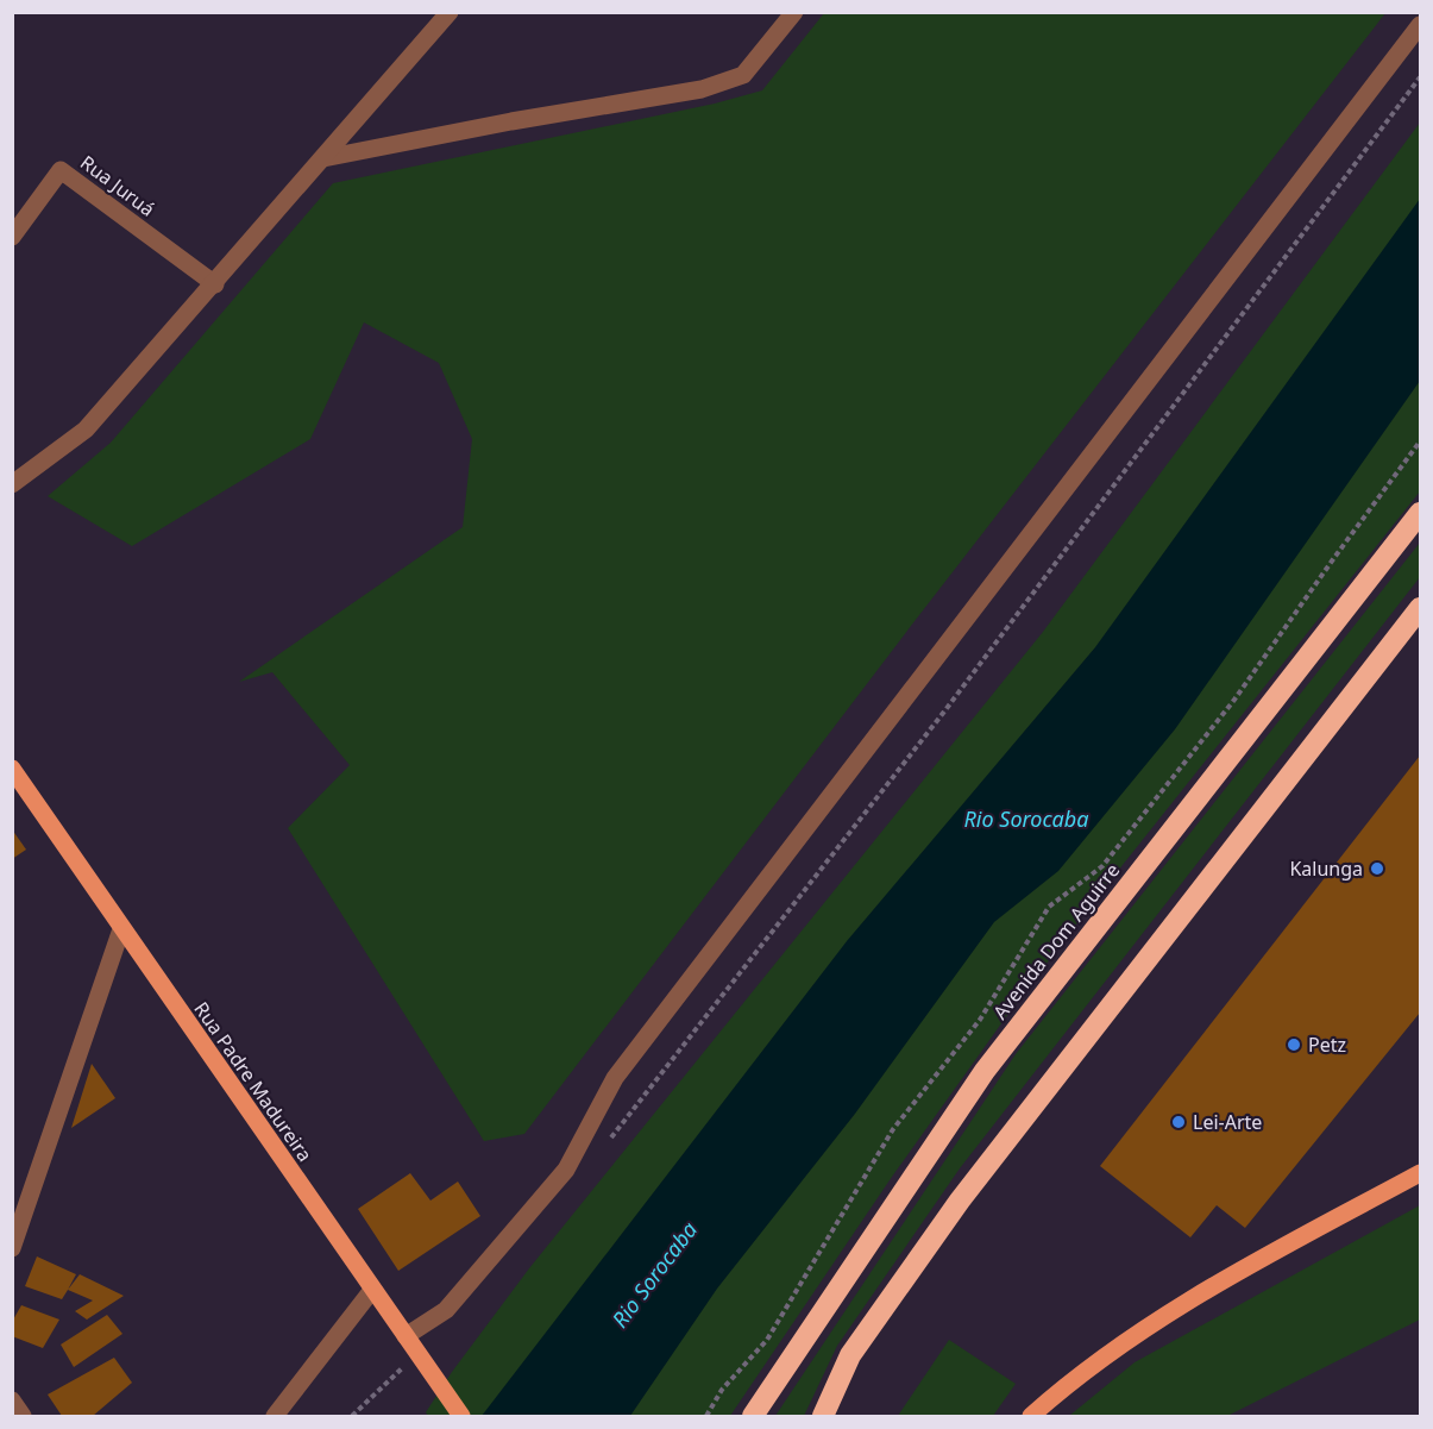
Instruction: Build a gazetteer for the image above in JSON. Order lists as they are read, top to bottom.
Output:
{
  "streets": {
    "highway": ["Avenida Dom Aguirre"],
    "main road": ["Rua Padre Madureira"],
    "street": ["Rua Juruá"]
  },
  "water": ["Rio Sorocaba"],
  "places": ["Kalunga", "Petz", "Lei-Arte"]
}
